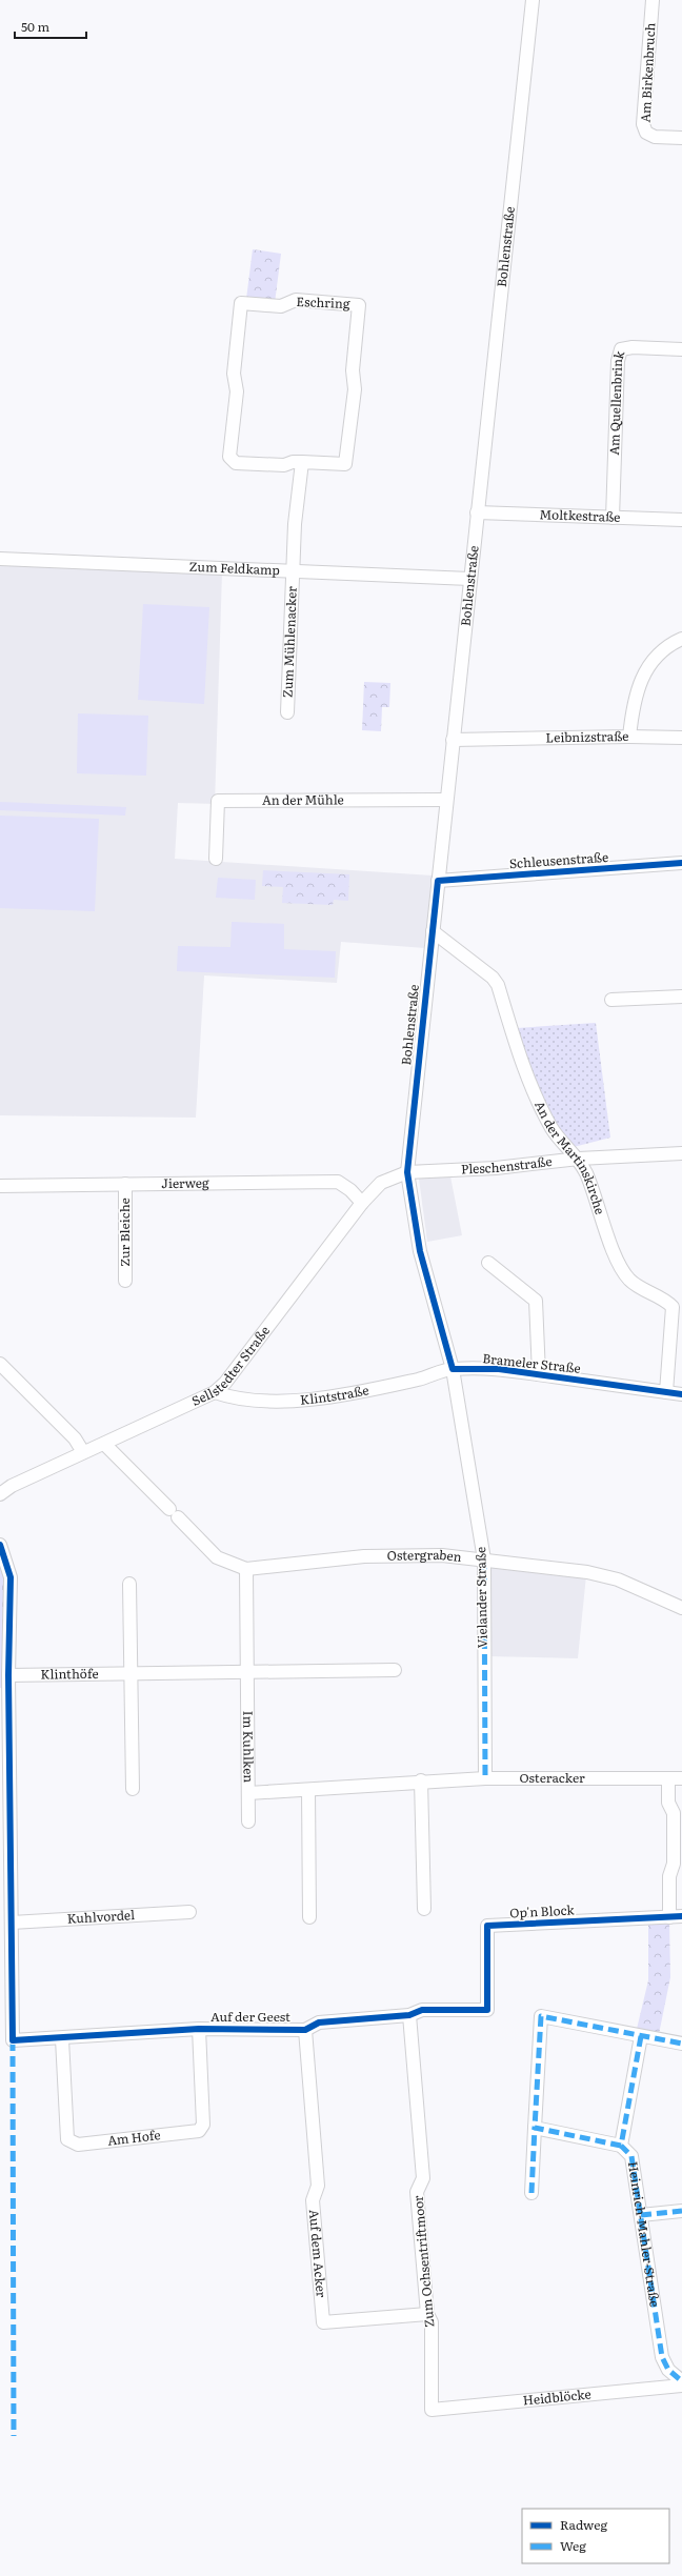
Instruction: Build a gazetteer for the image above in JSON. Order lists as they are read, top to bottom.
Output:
{
  "streets": {
    "street": [
      "Am Birkenbruch",
      "Bohlenstraße",
      "Eschring",
      "Am Quellenbrink",
      "Moltkestraße",
      "Zum Feldkamp",
      "Zum Mühlenacker",
      "Leibnizstraße",
      "An der Mühle",
      "Schleusenstraße",
      "An der Martinskirche",
      "Pleschenstraße",
      "Jierweg",
      "Zur Bleiche",
      "Sellstedter Straße",
      "Brameler Straße",
      "Klintstraße",
      "Ostergraben",
      "Vielander Straße",
      "Klinthöfe",
      "Im Kuhlken",
      "Osteracker",
      "Op'n Block",
      "Kuhlvordel",
      "Auf der Geest",
      "Am Hofe",
      "Heinrich-Mahler-Straße",
      "Auf dem Acker",
      "Zum Ochsentriftmoor",
      "Heidblöcke"
    ]
  },
  "crossings": [
    ["Bohlenstraße", "Moltkestraße"],
    ["Bohlenstraße", "Zum Feldkamp"],
    ["Bohlenstraße", "Leibnizstraße"],
    ["Bohlenstraße", "An der Mühle"],
    ["Bohlenstraße", "Schleusenstraße"],
    ["Bohlenstraße", "An der Martinskirche"],
    ["Bohlenstraße", "Pleschenstraße"],
    ["Bohlenstraße", "Sellstedter Straße"],
    ["Am Quellenbrink", "Moltkestraße"],
    ["Zum Feldkamp", "Zum Mühlenacker"],
    ["An der Martinskirche", "Pleschenstraße"],
    ["An der Martinskirche", "Brameler Straße"],
    ["Pleschenstraße", "Sellstedter Straße"],
    ["Jierweg", "Zur Bleiche"],
    ["Jierweg", "Sellstedter Straße"],
    ["Sellstedter Straße", "Klintstraße"],
    ["Sellstedter Straße", "Ostergraben"],
    ["Brameler Straße", "Klintstraße"],
    ["Brameler Straße", "Vielander Straße"],
    ["Klintstraße", "Vielander Straße"],
    ["Ostergraben", "Vielander Straße"],
    ["Ostergraben", "Im Kuhlken"],
    ["Vielander Straße", "Osteracker"],
    ["Klinthöfe", "Im Kuhlken"],
    ["Im Kuhlken", "Osteracker"],
    ["Op'n Block", "Auf der Geest"],
    ["Kuhlvordel", "Auf der Geest"],
    ["Auf der Geest", "Am Hofe"],
    ["Auf der Geest", "Auf dem Acker"],
    ["Auf der Geest", "Zum Ochsentriftmoor"],
    ["Auf dem Acker", "Zum Ochsentriftmoor"],
    ["Zum Ochsentriftmoor", "Heidblöcke"]
  ],
  "legend": ["Radweg", "Weg"],
  "scale_bar": "50 m"
}
